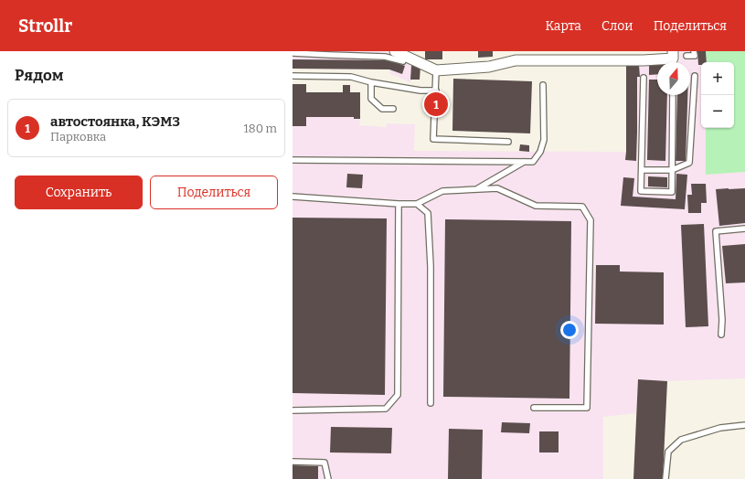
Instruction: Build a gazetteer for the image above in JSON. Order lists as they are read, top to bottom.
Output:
{
  "north": "top",
  "page": {
    "header": "Strollr",
    "nav": ["Карта", "Слои", "Поделиться"],
    "heading": "Рядом",
    "map_buttons": ["+", "−"],
    "pins": "1",
    "list": [
      {
        "mark": "1",
        "name": "автостоянка, КЭМЗ",
        "note": "Парковка",
        "value": "180 m"
      }
    ],
    "buttons": ["Сохранить", "Поделиться"]
  }
}
